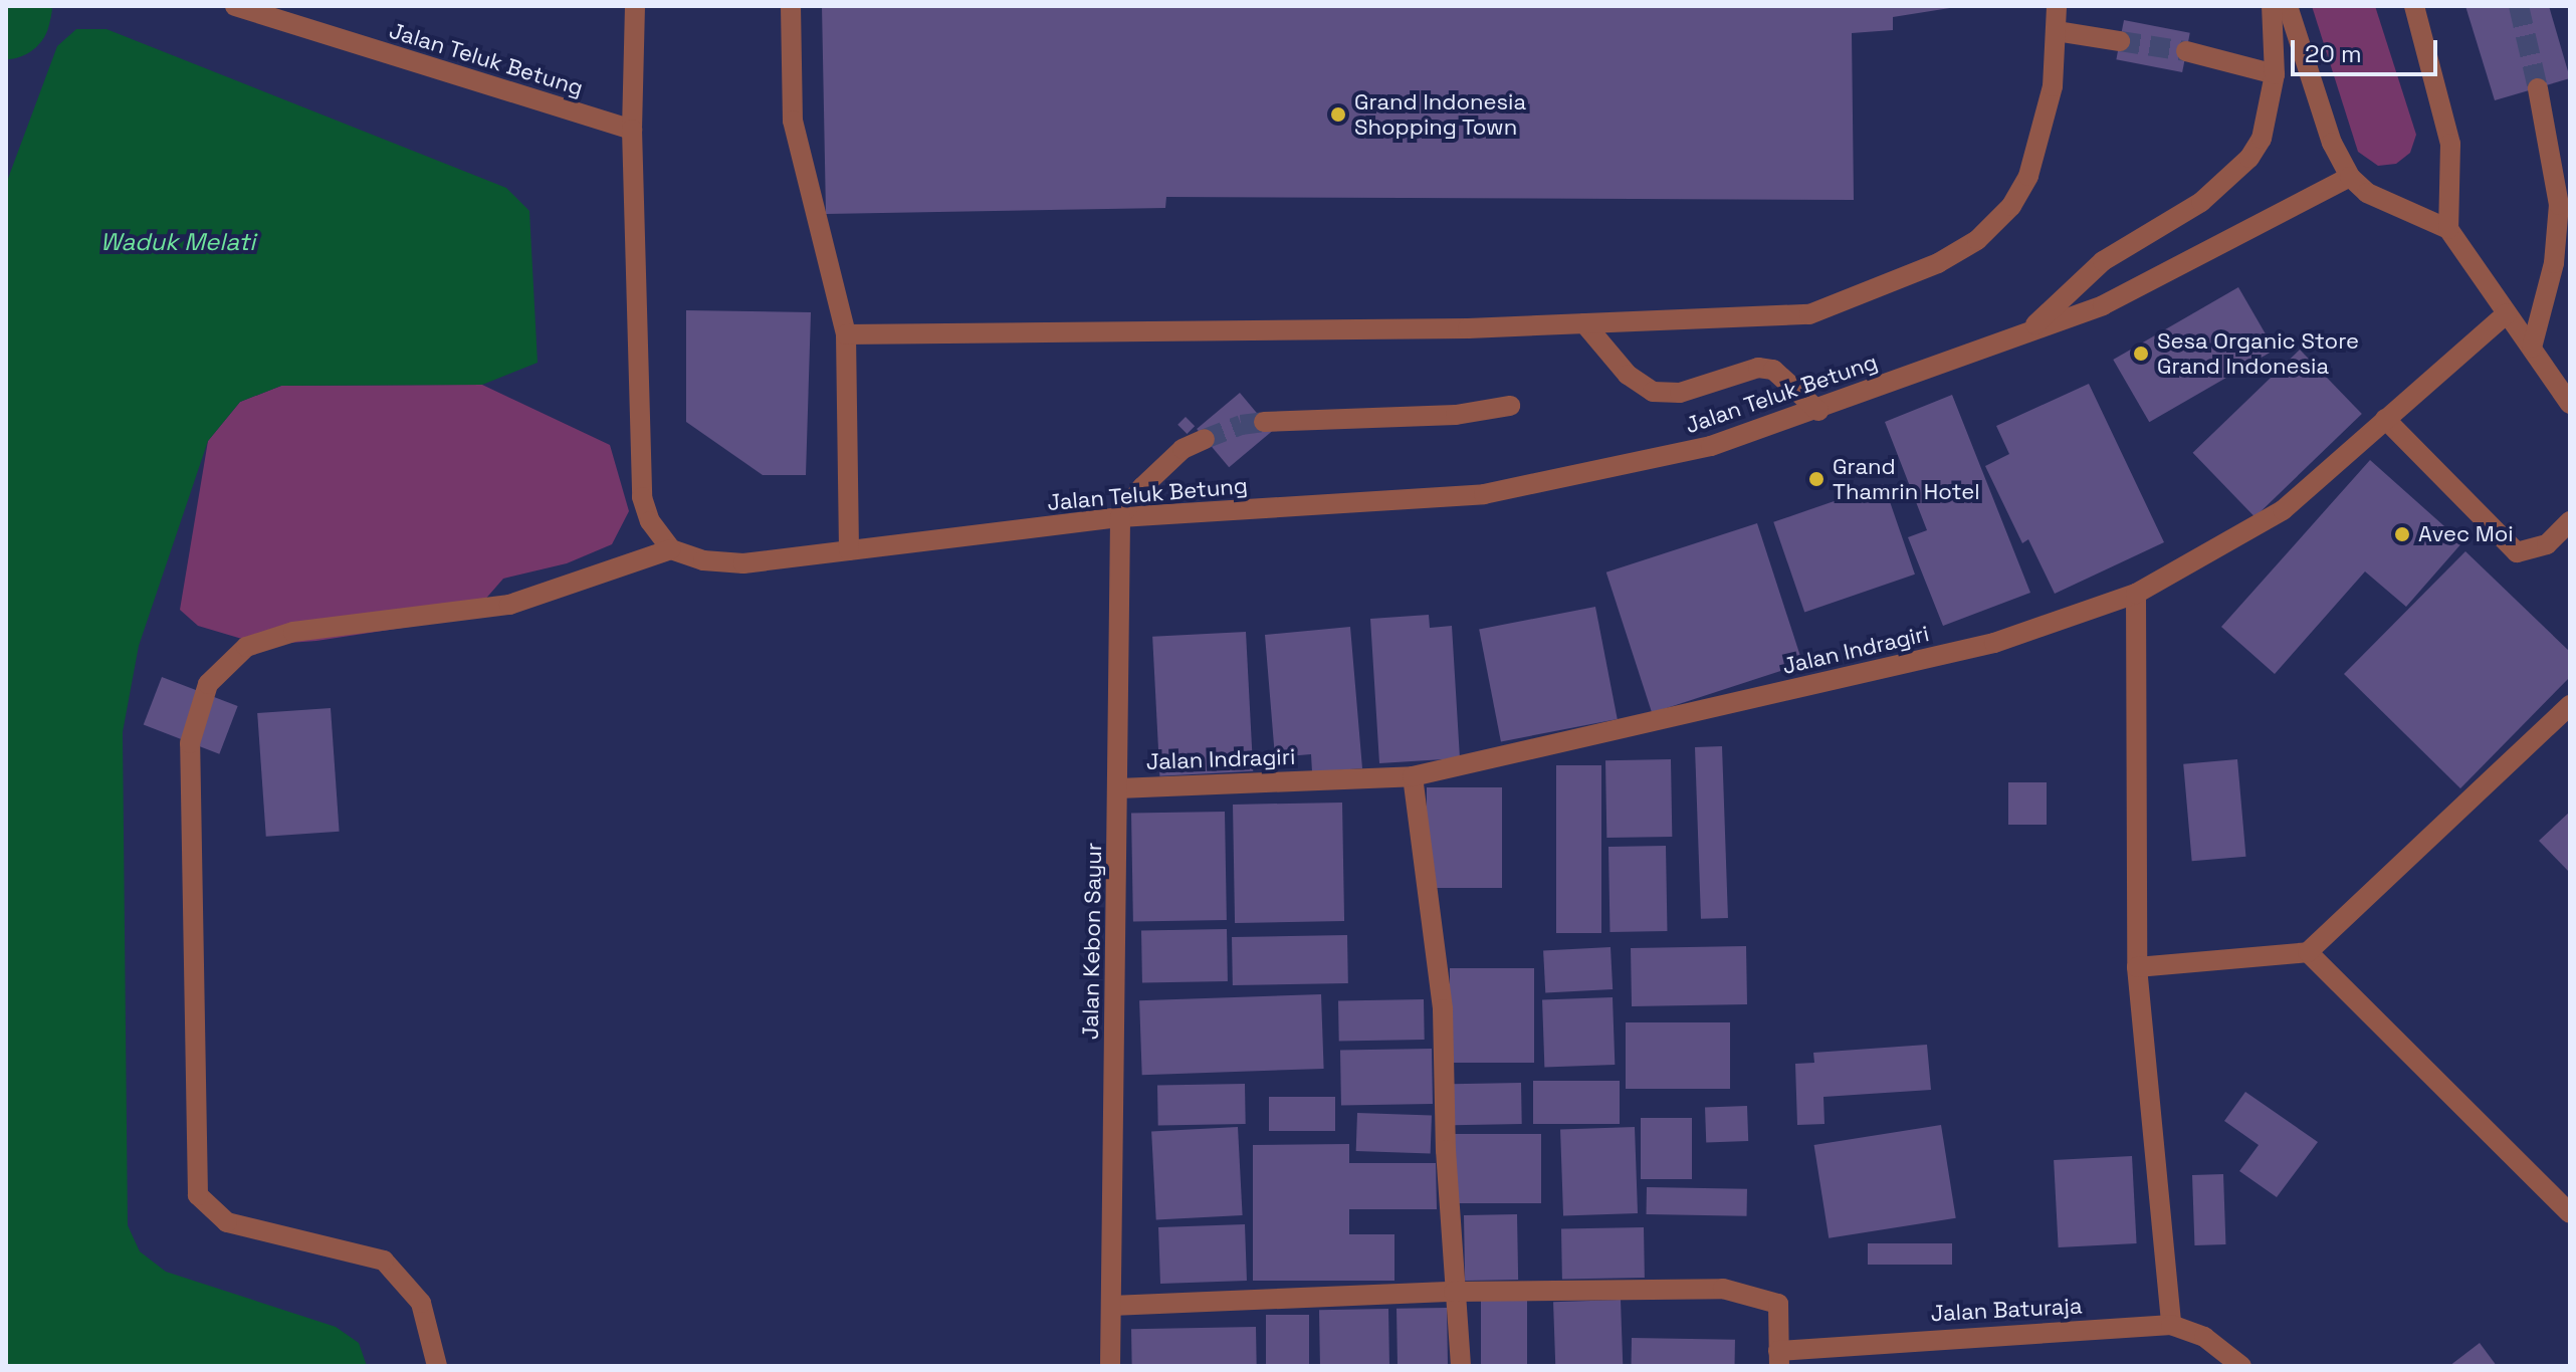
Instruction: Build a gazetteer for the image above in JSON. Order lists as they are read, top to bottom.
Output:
{
  "streets": {
    "street": [
      "Jalan Teluk Betung",
      "Jalan Indragiri",
      "Jalan Kebon Sayur",
      "Jalan Baturaja"
    ]
  },
  "crossings": [
    ["Jalan Teluk Betung", "Jalan Kebon Sayur"],
    ["Jalan Indragiri", "Jalan Kebon Sayur"]
  ],
  "water": ["Waduk Melati"],
  "places": [
    "Grand Indonesia Shopping Town",
    "Sesa Organic Store Grand Indonesia",
    "Grand Thamrin Hotel",
    "Avec Moi"
  ],
  "scale_bar": "20 m"
}
